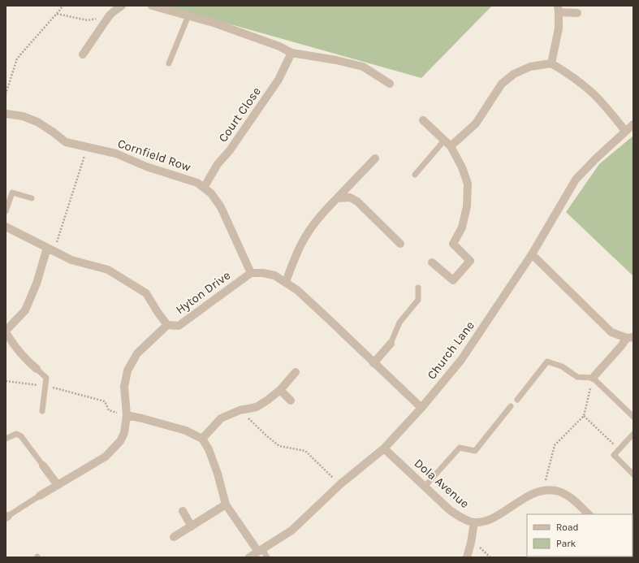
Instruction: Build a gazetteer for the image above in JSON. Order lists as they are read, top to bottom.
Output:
{
  "streets": {
    "street": [
      "Court Close",
      "Cornfield Row",
      "Hyton Drive",
      "Church Lane",
      "Dola Avenue"
    ]
  },
  "crossings": [
    ["Court Close", "Cornfield Row"],
    ["Cornfield Row", "Hyton Drive"],
    ["Church Lane", "Dola Avenue"]
  ],
  "legend": ["Road", "Park"]
}
